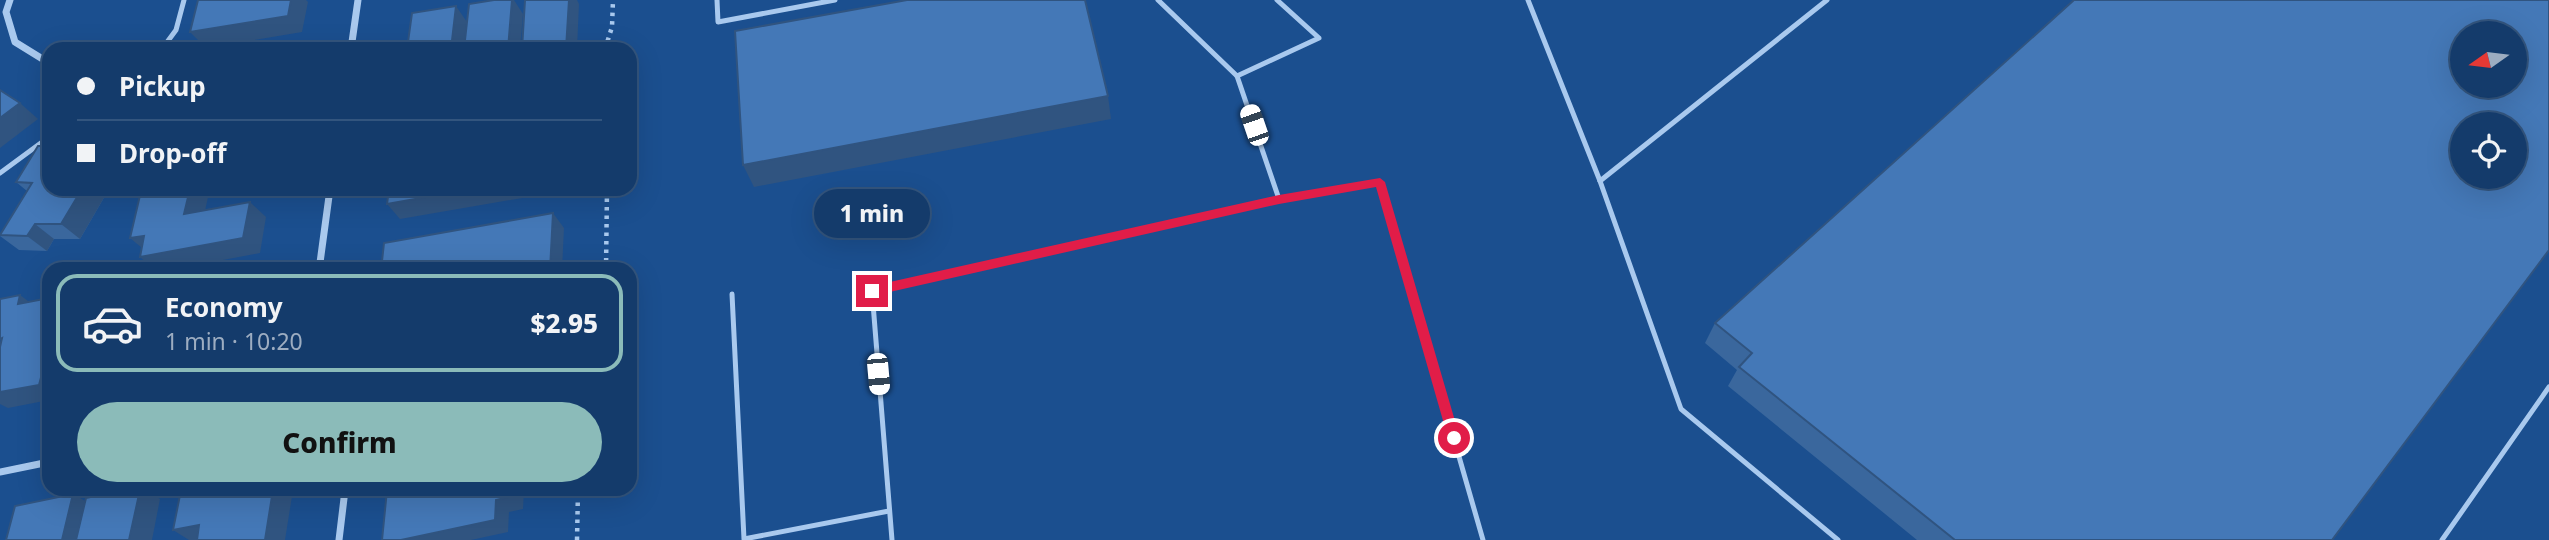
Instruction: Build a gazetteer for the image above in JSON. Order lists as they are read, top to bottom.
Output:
{
  "north": "left",
  "page": {
    "banner": ["Pickup", "Drop-off"],
    "bubble": "1 min",
    "list": [
      {
        "name": "Economy",
        "note": "1 min · 10:20",
        "value": "$2.95"
      }
    ],
    "buttons": "Confirm"
  }
}
